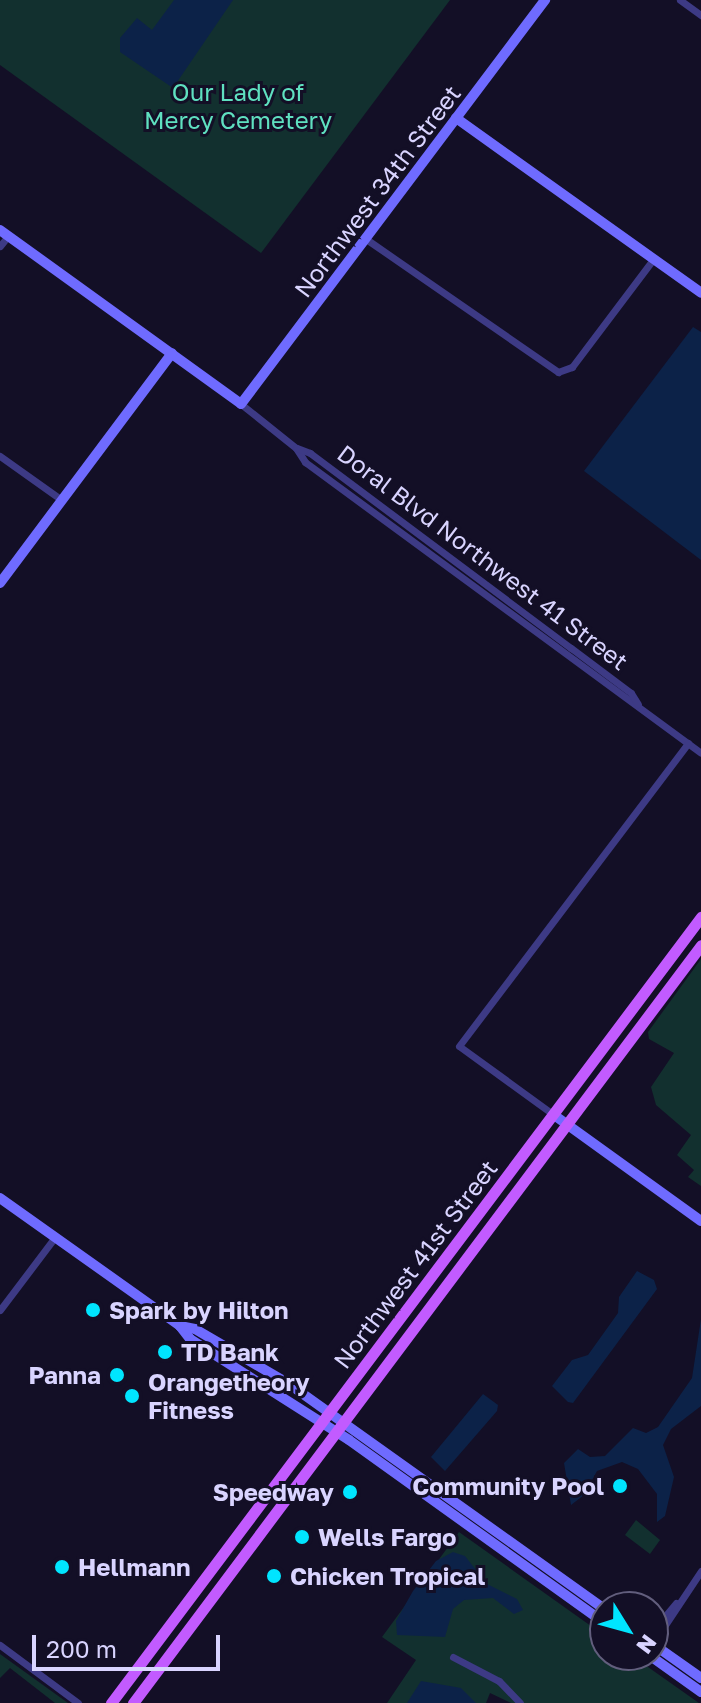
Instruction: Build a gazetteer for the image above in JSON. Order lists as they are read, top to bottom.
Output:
{
  "streets": {
    "main road": ["Northwest 41st Street"],
    "street": ["Northwest 34th Street", "Doral Blvd Northwest 41 Street"]
  },
  "crossings": [
    ["Northwest 34th Street", "Doral Blvd Northwest 41 Street"]
  ],
  "parks": ["Our Lady of Mercy Cemetery"],
  "places": [
    "Spark by Hilton",
    "TD Bank",
    "Panna",
    "Orangetheory Fitness",
    "Community Pool",
    "Speedway",
    "Wells Fargo",
    "Hellmann",
    "Chicken Tropical"
  ],
  "scale_bar": "200 m",
  "north": "bottom right"
}
